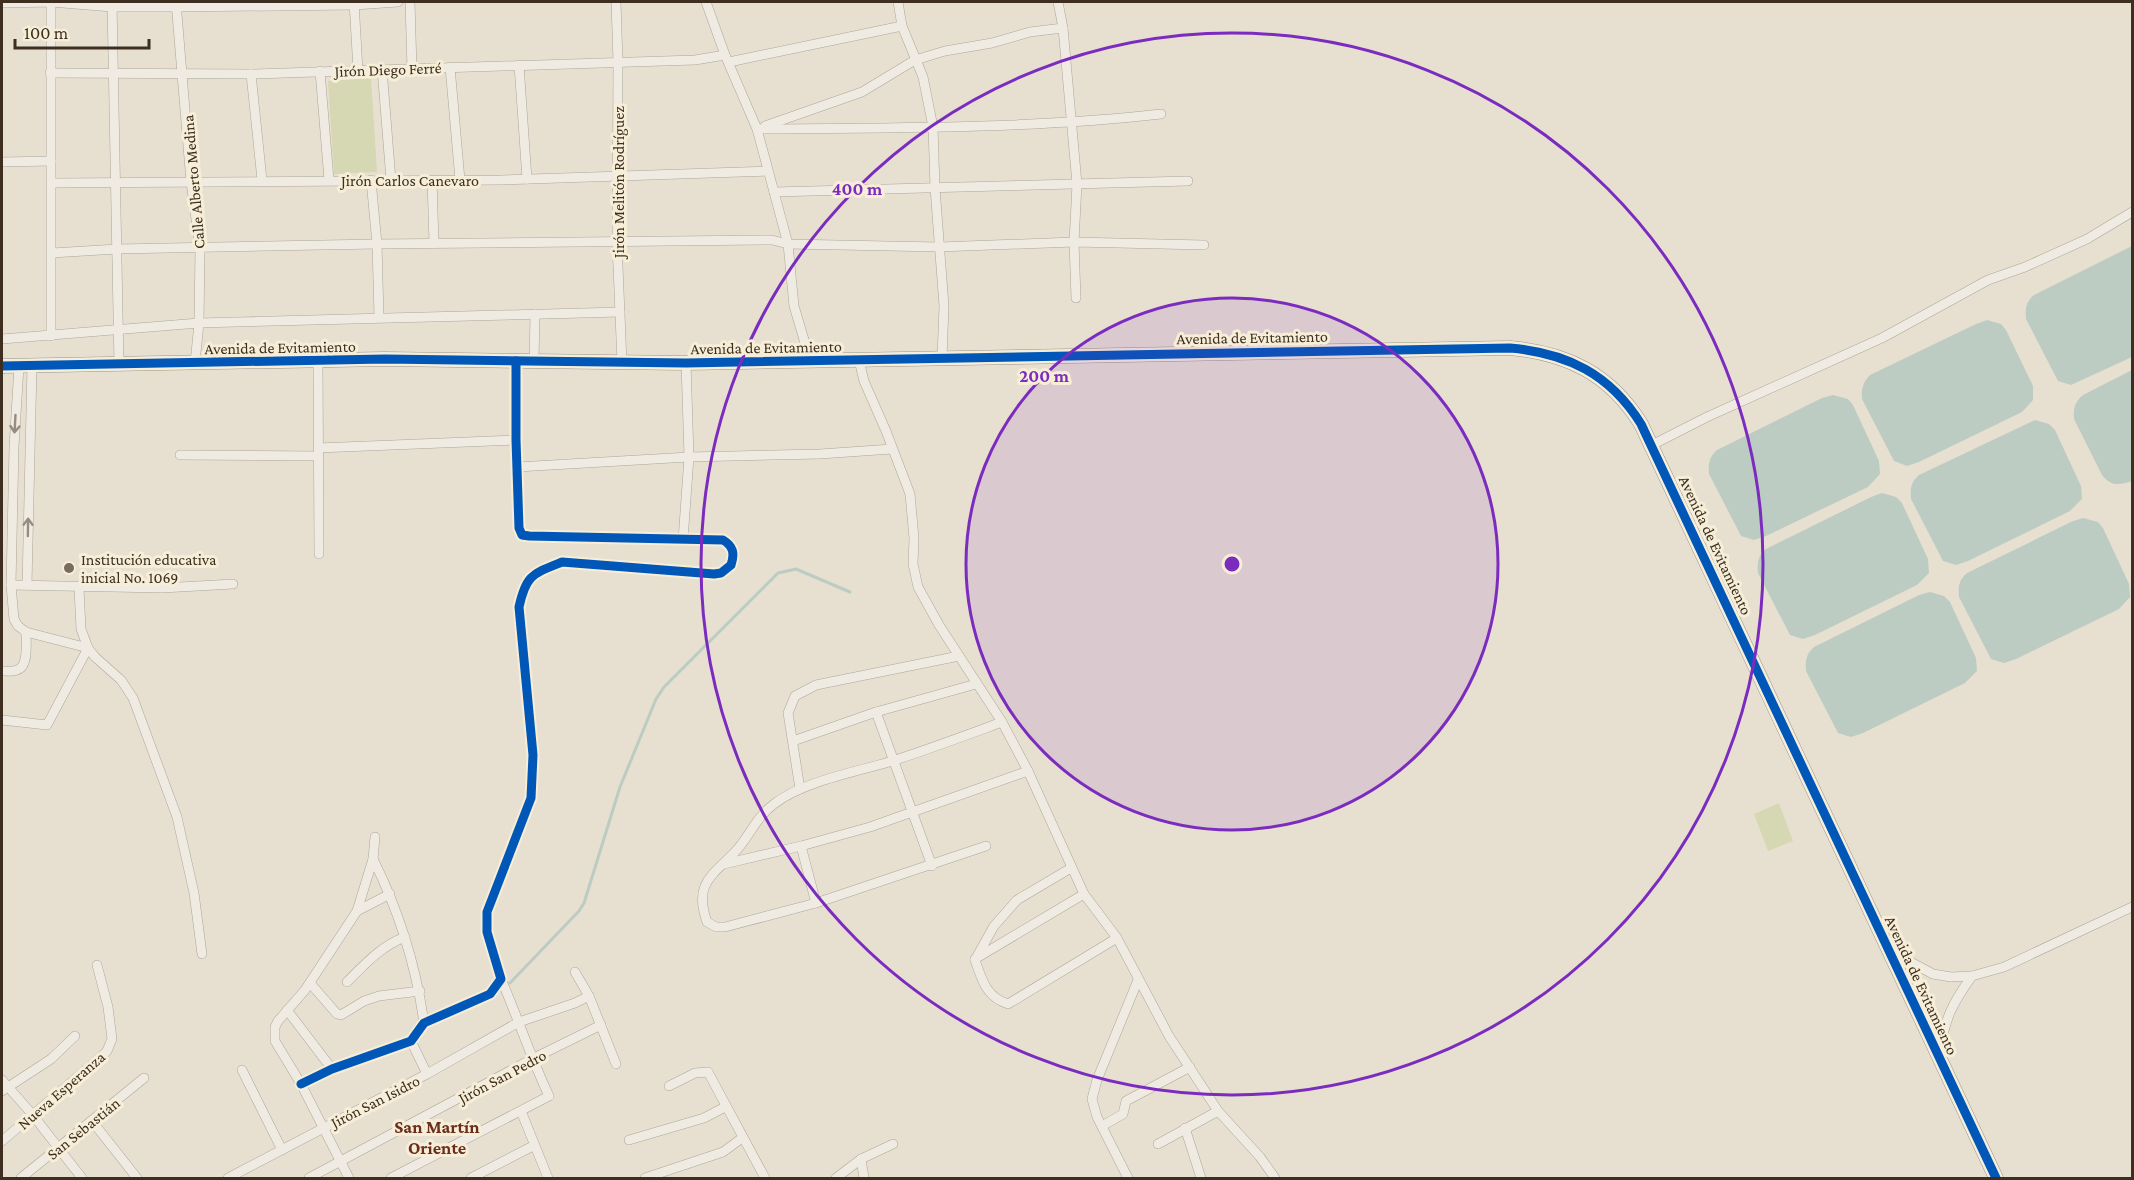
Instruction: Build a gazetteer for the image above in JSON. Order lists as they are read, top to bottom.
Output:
{
  "streets": {
    "street": [
      "Jirón Diego Ferré",
      "Jirón Carlos Canevaro",
      "Calle Alberto Medina",
      "Jirón Melitón Rodríguez",
      "Avenida de Evitamiento",
      "Jirón San Pedro",
      "Nueva Esperanza",
      "Jirón San Isidro",
      "San Sebastián"
    ]
  },
  "crossings": [
    ["Jirón Diego Ferré", "Calle Alberto Medina"],
    ["Jirón Diego Ferré", "Jirón Melitón Rodríguez"],
    ["Jirón Carlos Canevaro", "Calle Alberto Medina"],
    ["Jirón Carlos Canevaro", "Jirón Melitón Rodríguez"],
    ["Calle Alberto Medina", "Avenida de Evitamiento"],
    ["Jirón Melitón Rodríguez", "Avenida de Evitamiento"]
  ],
  "districts": ["San Martín Oriente"],
  "places": ["Institución educativa inicial No. 1069"],
  "scale_bar": "100 m",
  "rings": ["400 m", "200 m"]
}
